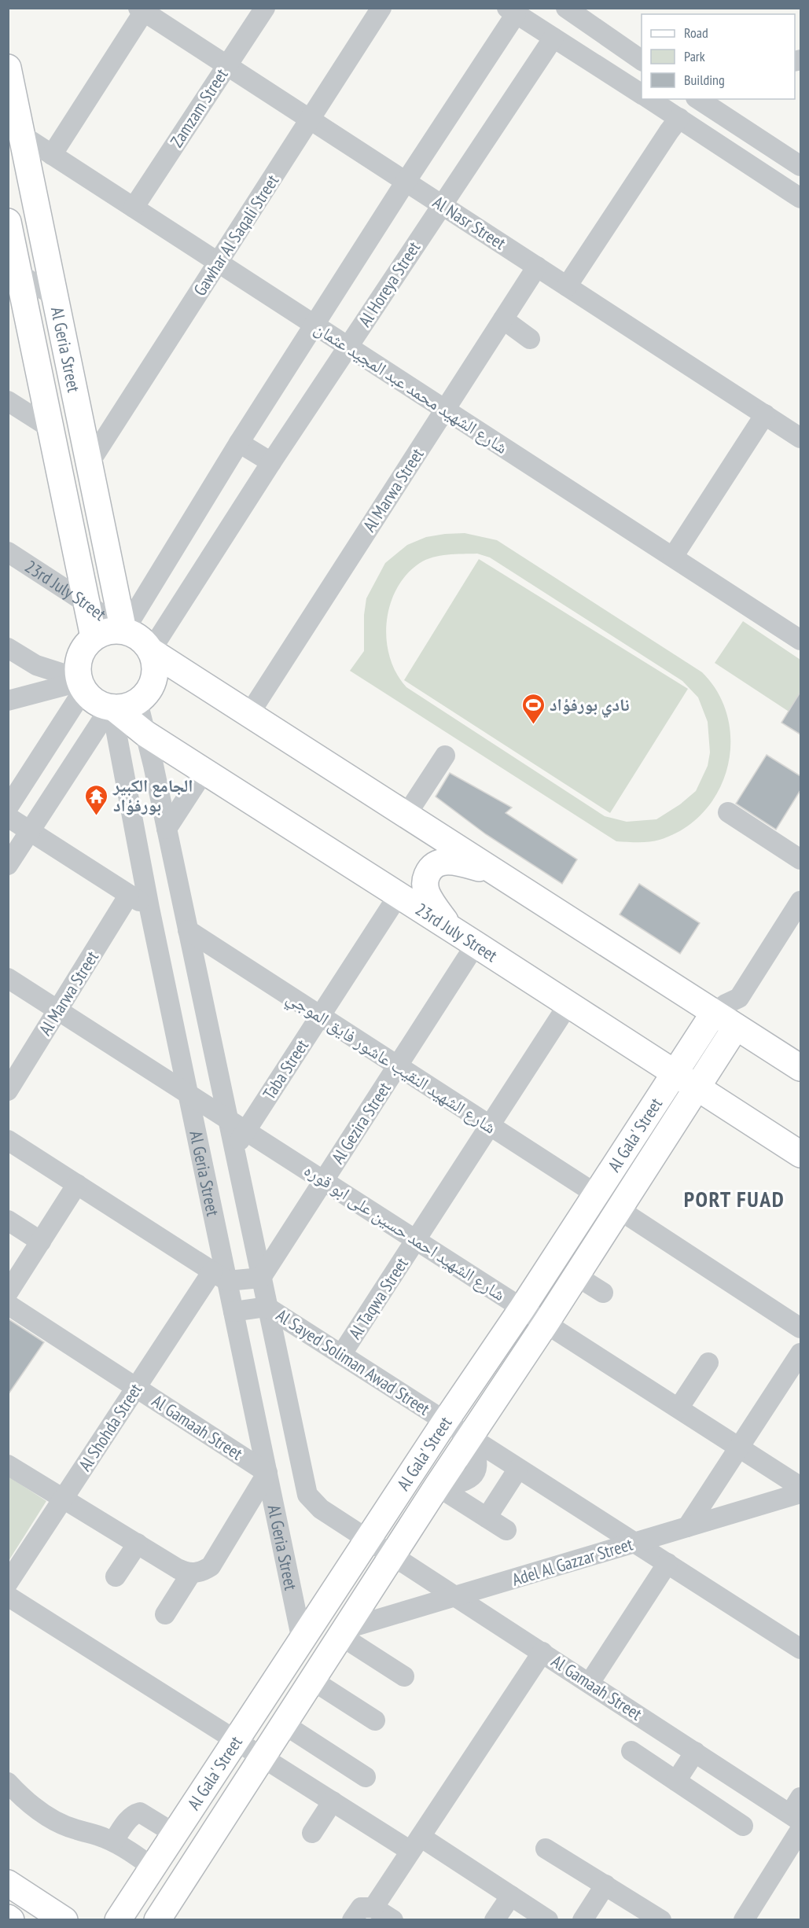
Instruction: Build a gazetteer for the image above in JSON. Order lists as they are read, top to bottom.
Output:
{
  "streets": {
    "main road": ["Al Geria Street", "23rd July Street", "Al Gala' Street"],
    "street": [
      "Zamzam Street",
      "Al Nasr Street",
      "Gawhar Al Saqali Street",
      "Al Horeya Street",
      "شارع الشهيد محمد عبد المجيد عثمان",
      "Al Marwa Street",
      "شارع الشهيد النقيب عاشور فايق الموجي",
      "Taba Street",
      "Al Gezira Street",
      "شارع الشهيد احمد حسين على ابو قوره",
      "Al Taqwa Street",
      "Al Sayed Soliman Awad Street",
      "Al Shohda Street",
      "Al Gamaah Street",
      "Adel Al Gazzar Street"
    ]
  },
  "crossings": [
    ["Zamzam Street", "Al Nasr Street"],
    ["Zamzam Street", "شارع الشهيد محمد عبد المجيد عثمان"],
    ["Al Nasr Street", "Gawhar Al Saqali Street"],
    ["Al Nasr Street", "Al Horeya Street"],
    ["Al Nasr Street", "Al Marwa Street"],
    ["Gawhar Al Saqali Street", "Al Geria Street"],
    ["Gawhar Al Saqali Street", "شارع الشهيد محمد عبد المجيد عثمان"],
    ["Al Horeya Street", "Al Geria Street"],
    ["Al Horeya Street", "شارع الشهيد محمد عبد المجيد عثمان"],
    ["Al Horeya Street", "23rd July Street"],
    ["Al Geria Street", "شارع الشهيد محمد عبد المجيد عثمان"],
    ["Al Geria Street", "23rd July Street"],
    ["Al Geria Street", "شارع الشهيد النقيب عاشور فايق الموجي"],
    ["Al Geria Street", "Taba Street"],
    ["Al Geria Street", "Al Gezira Street"],
    ["Al Geria Street", "Al Gala' Street"],
    ["Al Geria Street", "شارع الشهيد احمد حسين على ابو قوره"],
    ["Al Geria Street", "Al Sayed Soliman Awad Street"],
    ["Al Geria Street", "Al Shohda Street"],
    ["Al Geria Street", "Al Gamaah Street"],
    ["شارع الشهيد محمد عبد المجيد عثمان", "Al Marwa Street"],
    ["Al Marwa Street", "شارع الشهيد احمد حسين على ابو قوره"],
    ["23rd July Street", "Taba Street"],
    ["23rd July Street", "Al Gezira Street"],
    ["23rd July Street", "Al Gala' Street"],
    ["23rd July Street", "Al Taqwa Street"],
    ["شارع الشهيد النقيب عاشور فايق الموجي", "Taba Street"],
    ["شارع الشهيد النقيب عاشور فايق الموجي", "Al Gezira Street"],
    ["شارع الشهيد النقيب عاشور فايق الموجي", "Al Gala' Street"],
    ["شارع الشهيد النقيب عاشور فايق الموجي", "Al Taqwa Street"],
    ["Taba Street", "شارع الشهيد احمد حسين على ابو قوره"],
    ["Al Gezira Street", "شارع الشهيد احمد حسين على ابو قوره"],
    ["Al Gala' Street", "شارع الشهيد احمد حسين على ابو قوره"],
    ["Al Gala' Street", "Al Sayed Soliman Awad Street"],
    ["Al Gala' Street", "Al Gamaah Street"],
    ["Al Gala' Street", "Adel Al Gazzar Street"],
    ["شارع الشهيد احمد حسين على ابو قوره", "Al Taqwa Street"],
    ["Al Taqwa Street", "Al Sayed Soliman Awad Street"],
    ["Al Sayed Soliman Awad Street", "Adel Al Gazzar Street"],
    ["Al Shohda Street", "Al Gamaah Street"],
    ["Al Gamaah Street", "Adel Al Gazzar Street"]
  ],
  "districts": ["PORT FUAD"],
  "places": {
    "sports": ["نادي بورفؤاد"],
    "temple": ["الجامع الكبير بورفؤاد"]
  },
  "legend": ["Road", "Park", "Building"]
}
